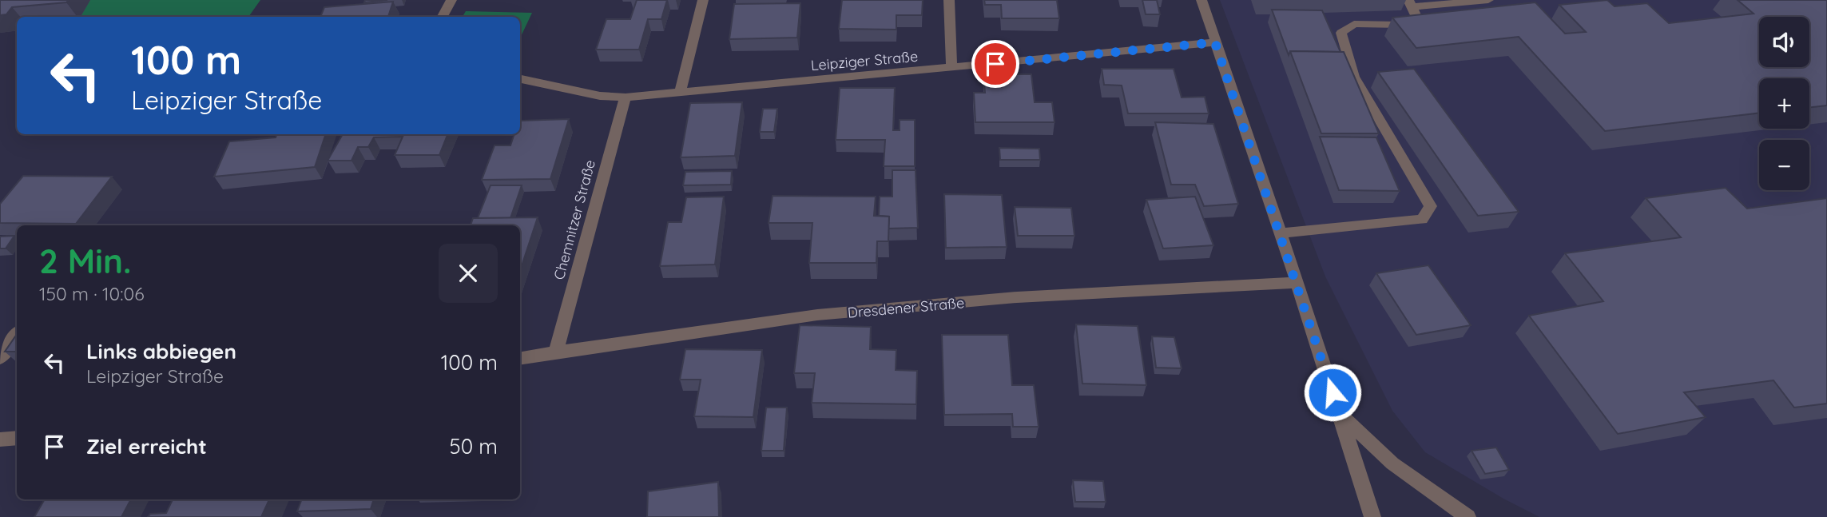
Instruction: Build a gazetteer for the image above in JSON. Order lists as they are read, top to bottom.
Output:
{
  "streets": {
    "street": ["Leipziger Straße", "Chemnitzer Straße", "Dresdener Straße"]
  },
  "crossings": [
    ["Leipziger Straße", "Chemnitzer Straße"],
    ["Chemnitzer Straße", "Dresdener Straße"]
  ],
  "page": {
    "map_buttons": ["+", "−"],
    "turn": ["100 m", "Leipziger Straße"],
    "heading": ["2 Min.", "150 m · 10:06"],
    "list": [
      {
        "name": "Links abbiegen",
        "note": "Leipziger Straße",
        "value": "100 m"
      },
      {
        "name": "Ziel erreicht",
        "value": "50 m"
      }
    ]
  }
}
